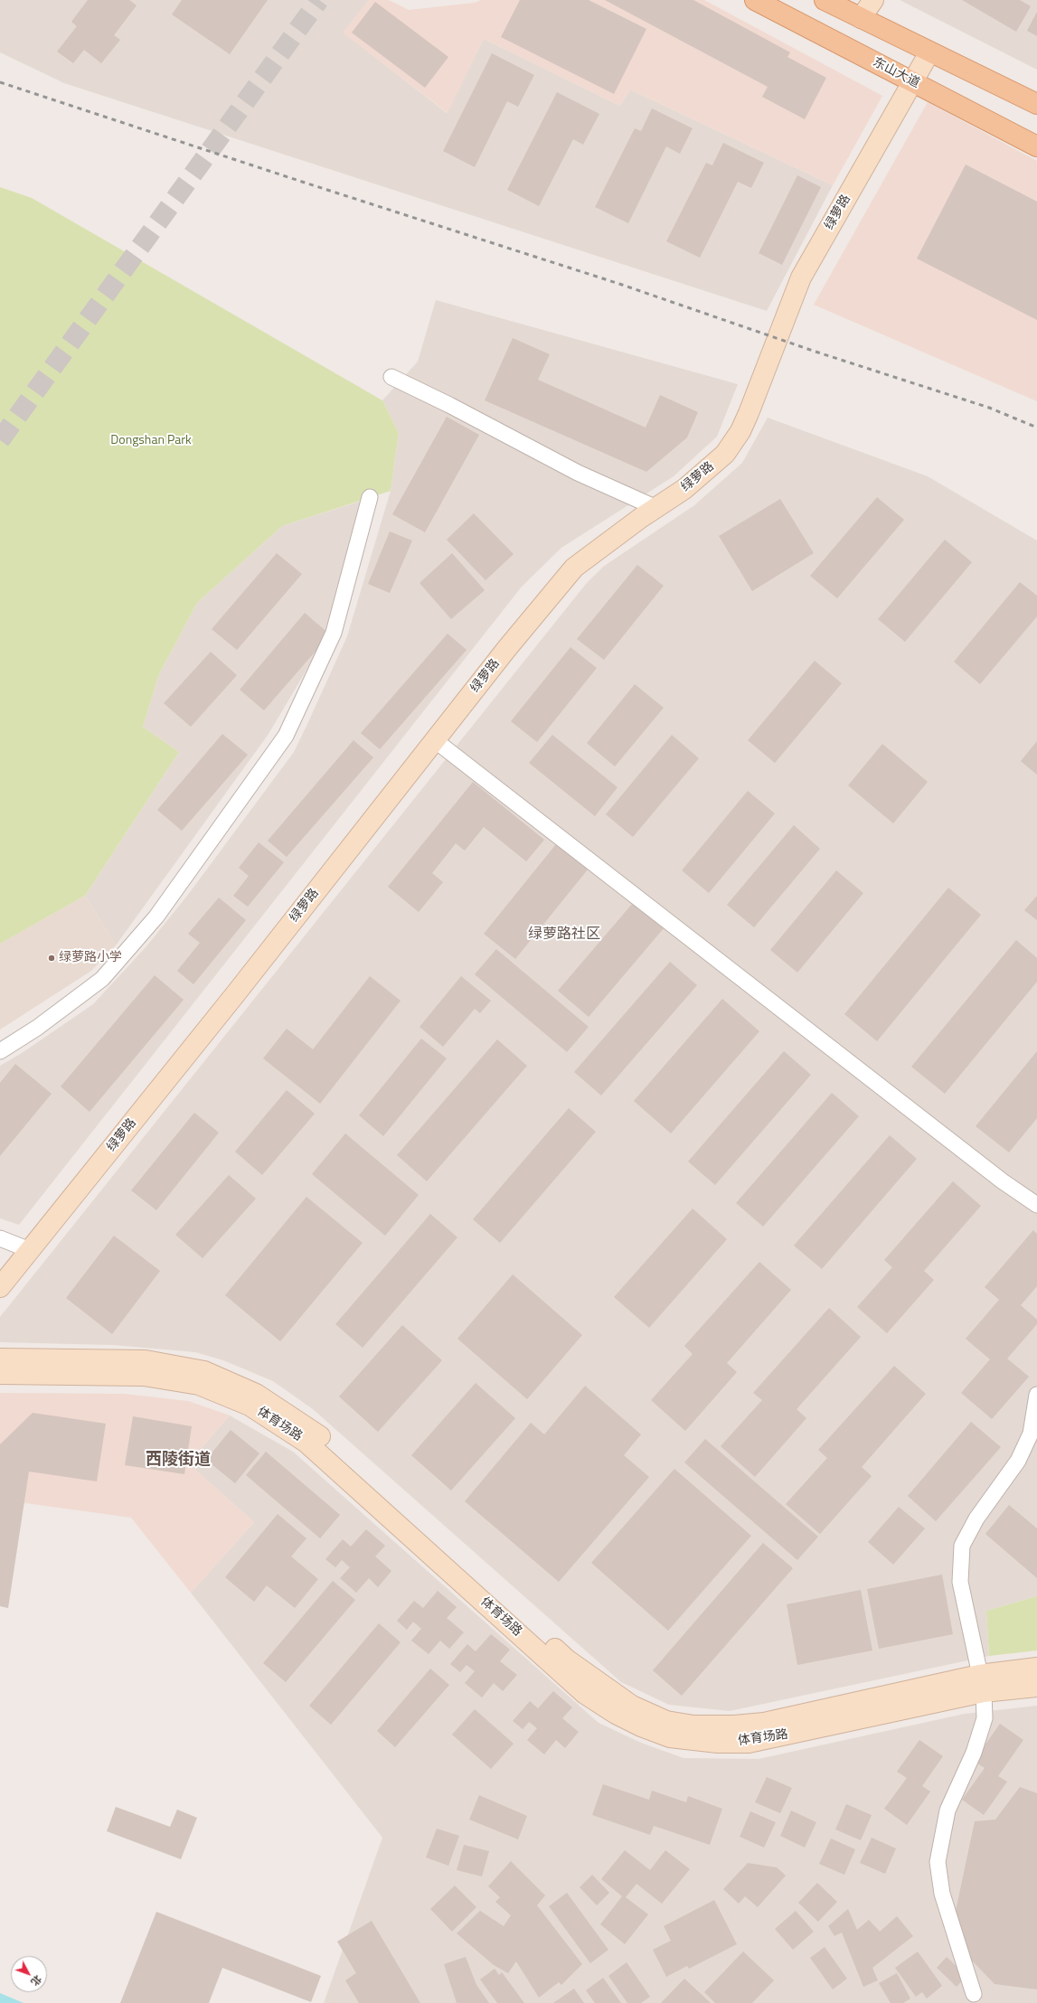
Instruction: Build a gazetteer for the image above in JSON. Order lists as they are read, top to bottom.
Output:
{
  "streets": {
    "main road": ["东山大道", "绿萝路", "体育场路"]
  },
  "crossings": [
    ["东山大道", "绿萝路"]
  ],
  "districts": ["绿萝路社区", "西陵街道"],
  "parks": ["Dongshan Park"],
  "places": ["绿萝路小学"],
  "north": "bottom right"
}
